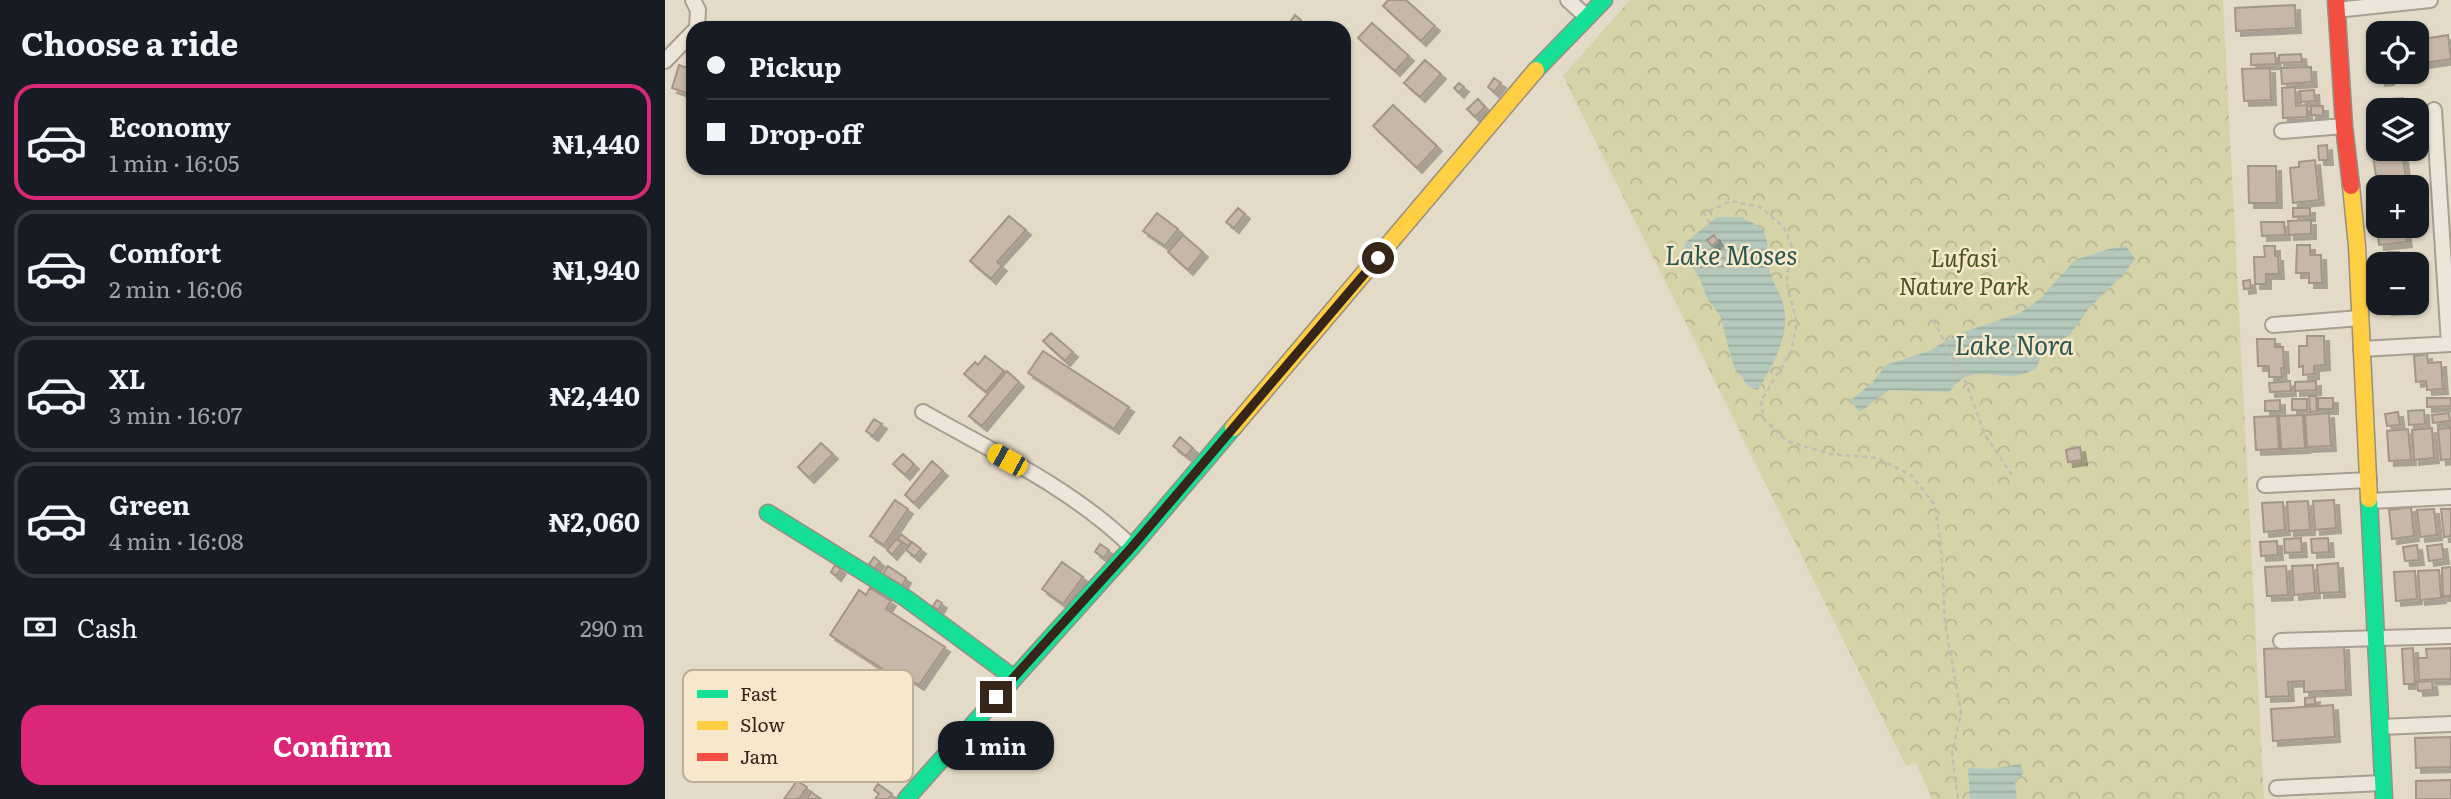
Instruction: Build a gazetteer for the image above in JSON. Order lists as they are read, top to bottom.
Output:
{
  "water": ["Lake Moses", "Lake Nora"],
  "parks": ["Lufasi Nature Park"],
  "legend": ["Fast", "Slow", "Jam"],
  "page": {
    "heading": "Choose a ride",
    "map_buttons": ["+", "−"],
    "banner": ["Pickup", "Drop-off"],
    "list": [
      {
        "name": "Economy",
        "note": "1 min · 16:05",
        "value": "₦1,440"
      },
      {
        "name": "Comfort",
        "note": "2 min · 16:06",
        "value": "₦1,940"
      },
      {
        "name": "XL",
        "note": "3 min · 16:07",
        "value": "₦2,440"
      },
      {
        "name": "Green",
        "note": "4 min · 16:08",
        "value": "₦2,060"
      }
    ],
    "pay": ["Cash", "290 m"],
    "buttons": "Confirm",
    "bubble": "1 min"
  }
}
